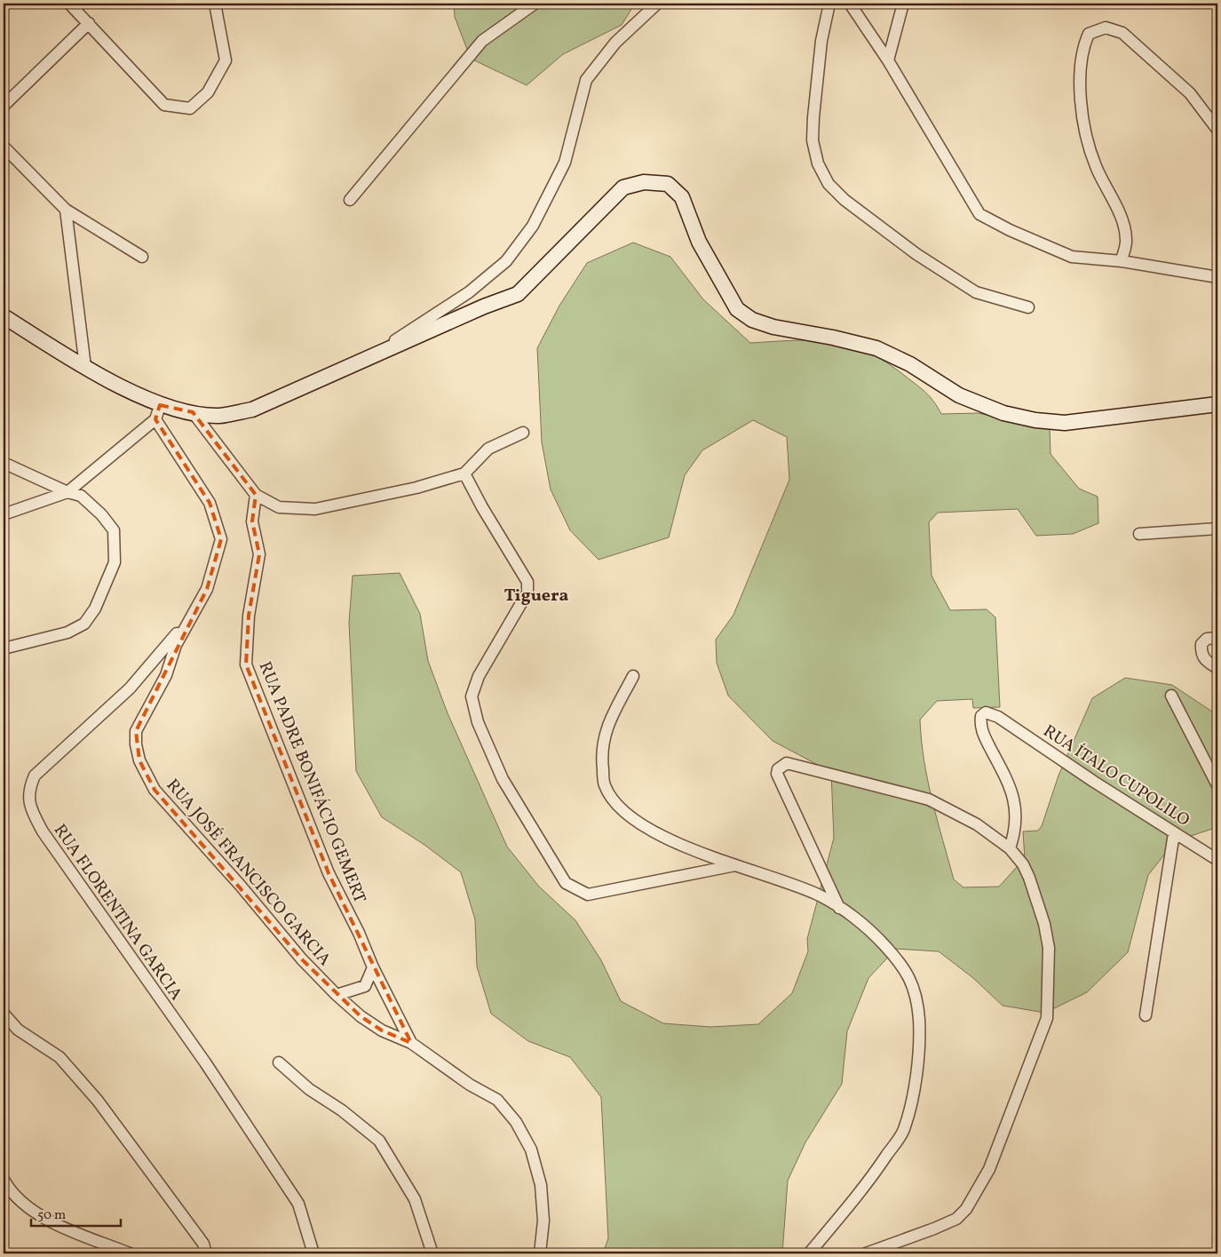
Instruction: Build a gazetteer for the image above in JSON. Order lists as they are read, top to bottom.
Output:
{
  "streets": {
    "street": [
      "RUA ÍTALO CUPOLILO",
      "RUA PADRE BONIFÁCIO GEMERT",
      "RUA JOSÉ FRANCISCO GARCIA",
      "RUA FLORENTINA GARCIA"
    ]
  },
  "crossings": [
    ["RUA PADRE BONIFÁCIO GEMERT", "RUA JOSÉ FRANCISCO GARCIA"],
    ["RUA JOSÉ FRANCISCO GARCIA", "RUA FLORENTINA GARCIA"]
  ],
  "districts": ["Tiguera"],
  "scale_bar": "50 m"
}
